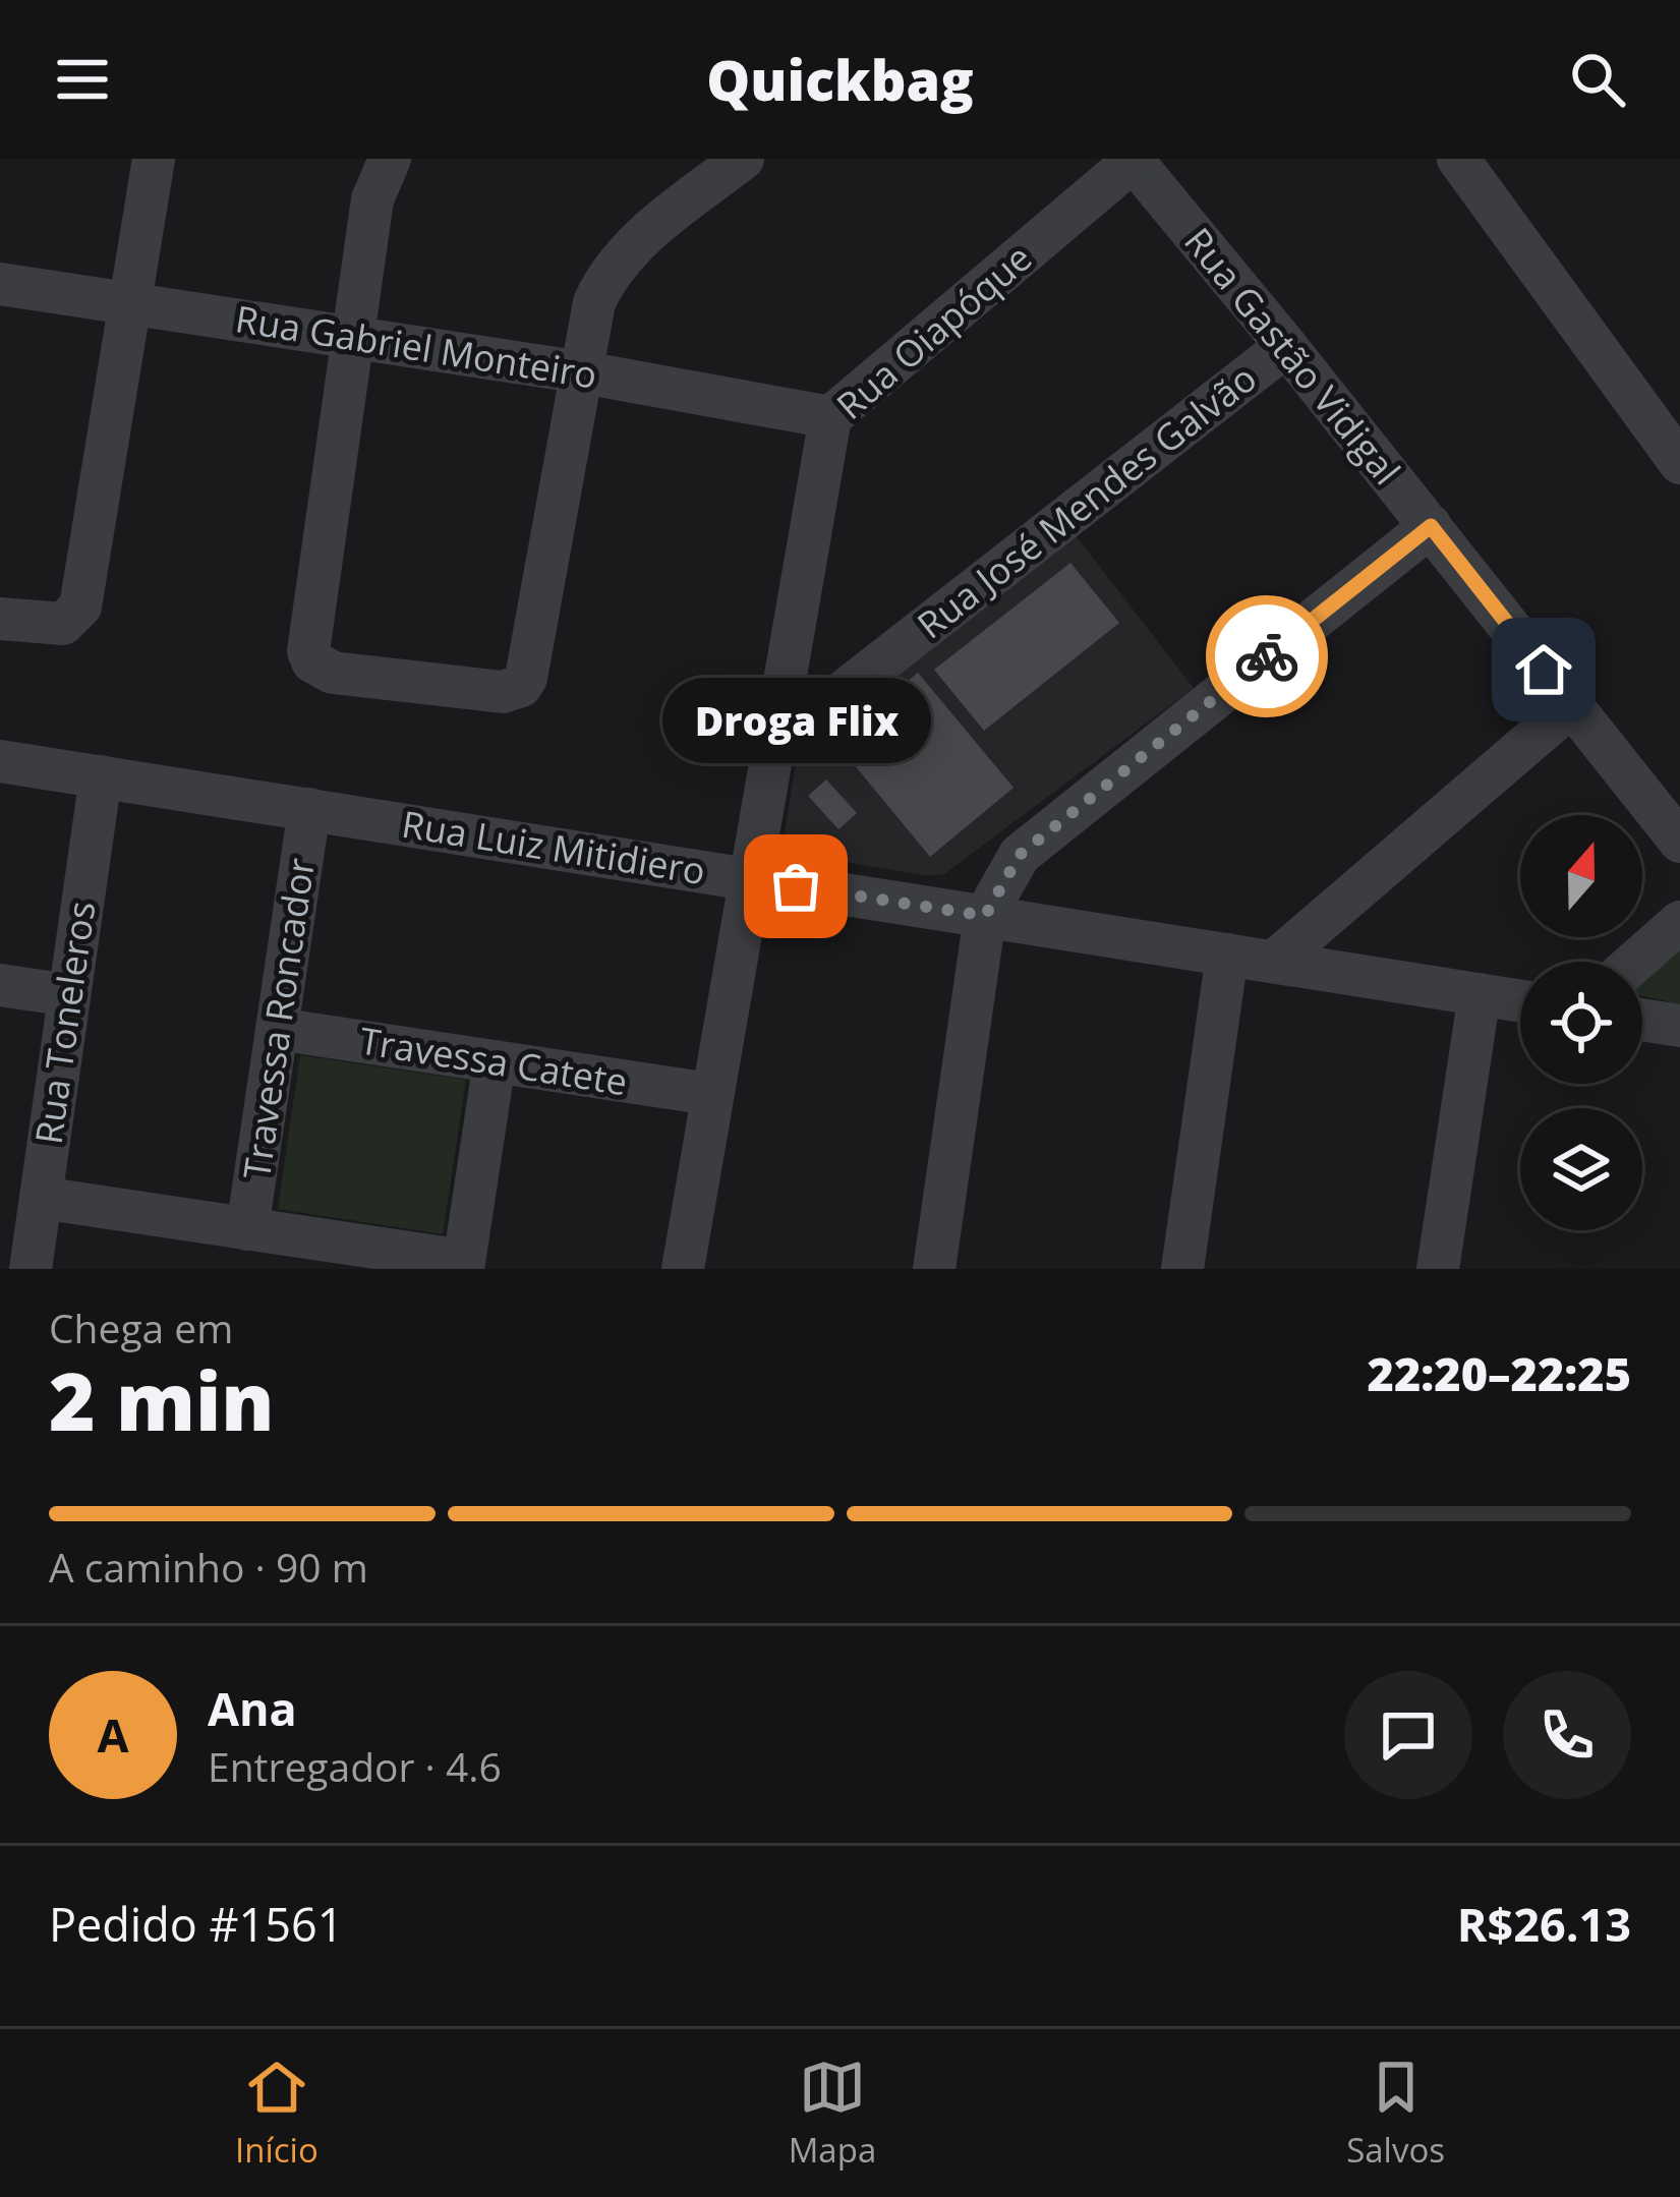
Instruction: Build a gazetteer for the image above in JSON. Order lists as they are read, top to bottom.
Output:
{
  "streets": {
    "street": [
      "Rua Oiapóque",
      "Rua Gabriel Monteiro",
      "Rua Gastão Vidigal",
      "Rua José Mendes Galvão",
      "Rua Luiz Mitidiero",
      "Travessa Roncador",
      "Rua Toneleros",
      "Travessa Catete"
    ]
  },
  "crossings": [
    ["Rua Oiapóque", "Rua Gabriel Monteiro"],
    ["Rua Oiapóque", "Rua Gastão Vidigal"],
    ["Rua Oiapóque", "Rua José Mendes Galvão"],
    ["Rua Oiapóque", "Rua Luiz Mitidiero"],
    ["Rua Oiapóque", "Travessa Catete"],
    ["Rua Gastão Vidigal", "Rua José Mendes Galvão"],
    ["Rua Luiz Mitidiero", "Travessa Roncador"],
    ["Rua Luiz Mitidiero", "Rua Toneleros"],
    ["Travessa Roncador", "Travessa Catete"]
  ],
  "places": ["Droga Flix"],
  "north": "top",
  "page": {
    "header": "Quickbag",
    "bubble": "Droga Flix",
    "heading": ["2 min", "Chega em", "22:20–22:25"],
    "panel": [
      "Ana",
      "Entregador · 4.6",
      "Pedido #1561",
      "R$26.13"
    ],
    "bar": "A caminho · 90 m",
    "round": "A",
    "tabs": ["Início", "Mapa", "Salvos"]
  }
}
